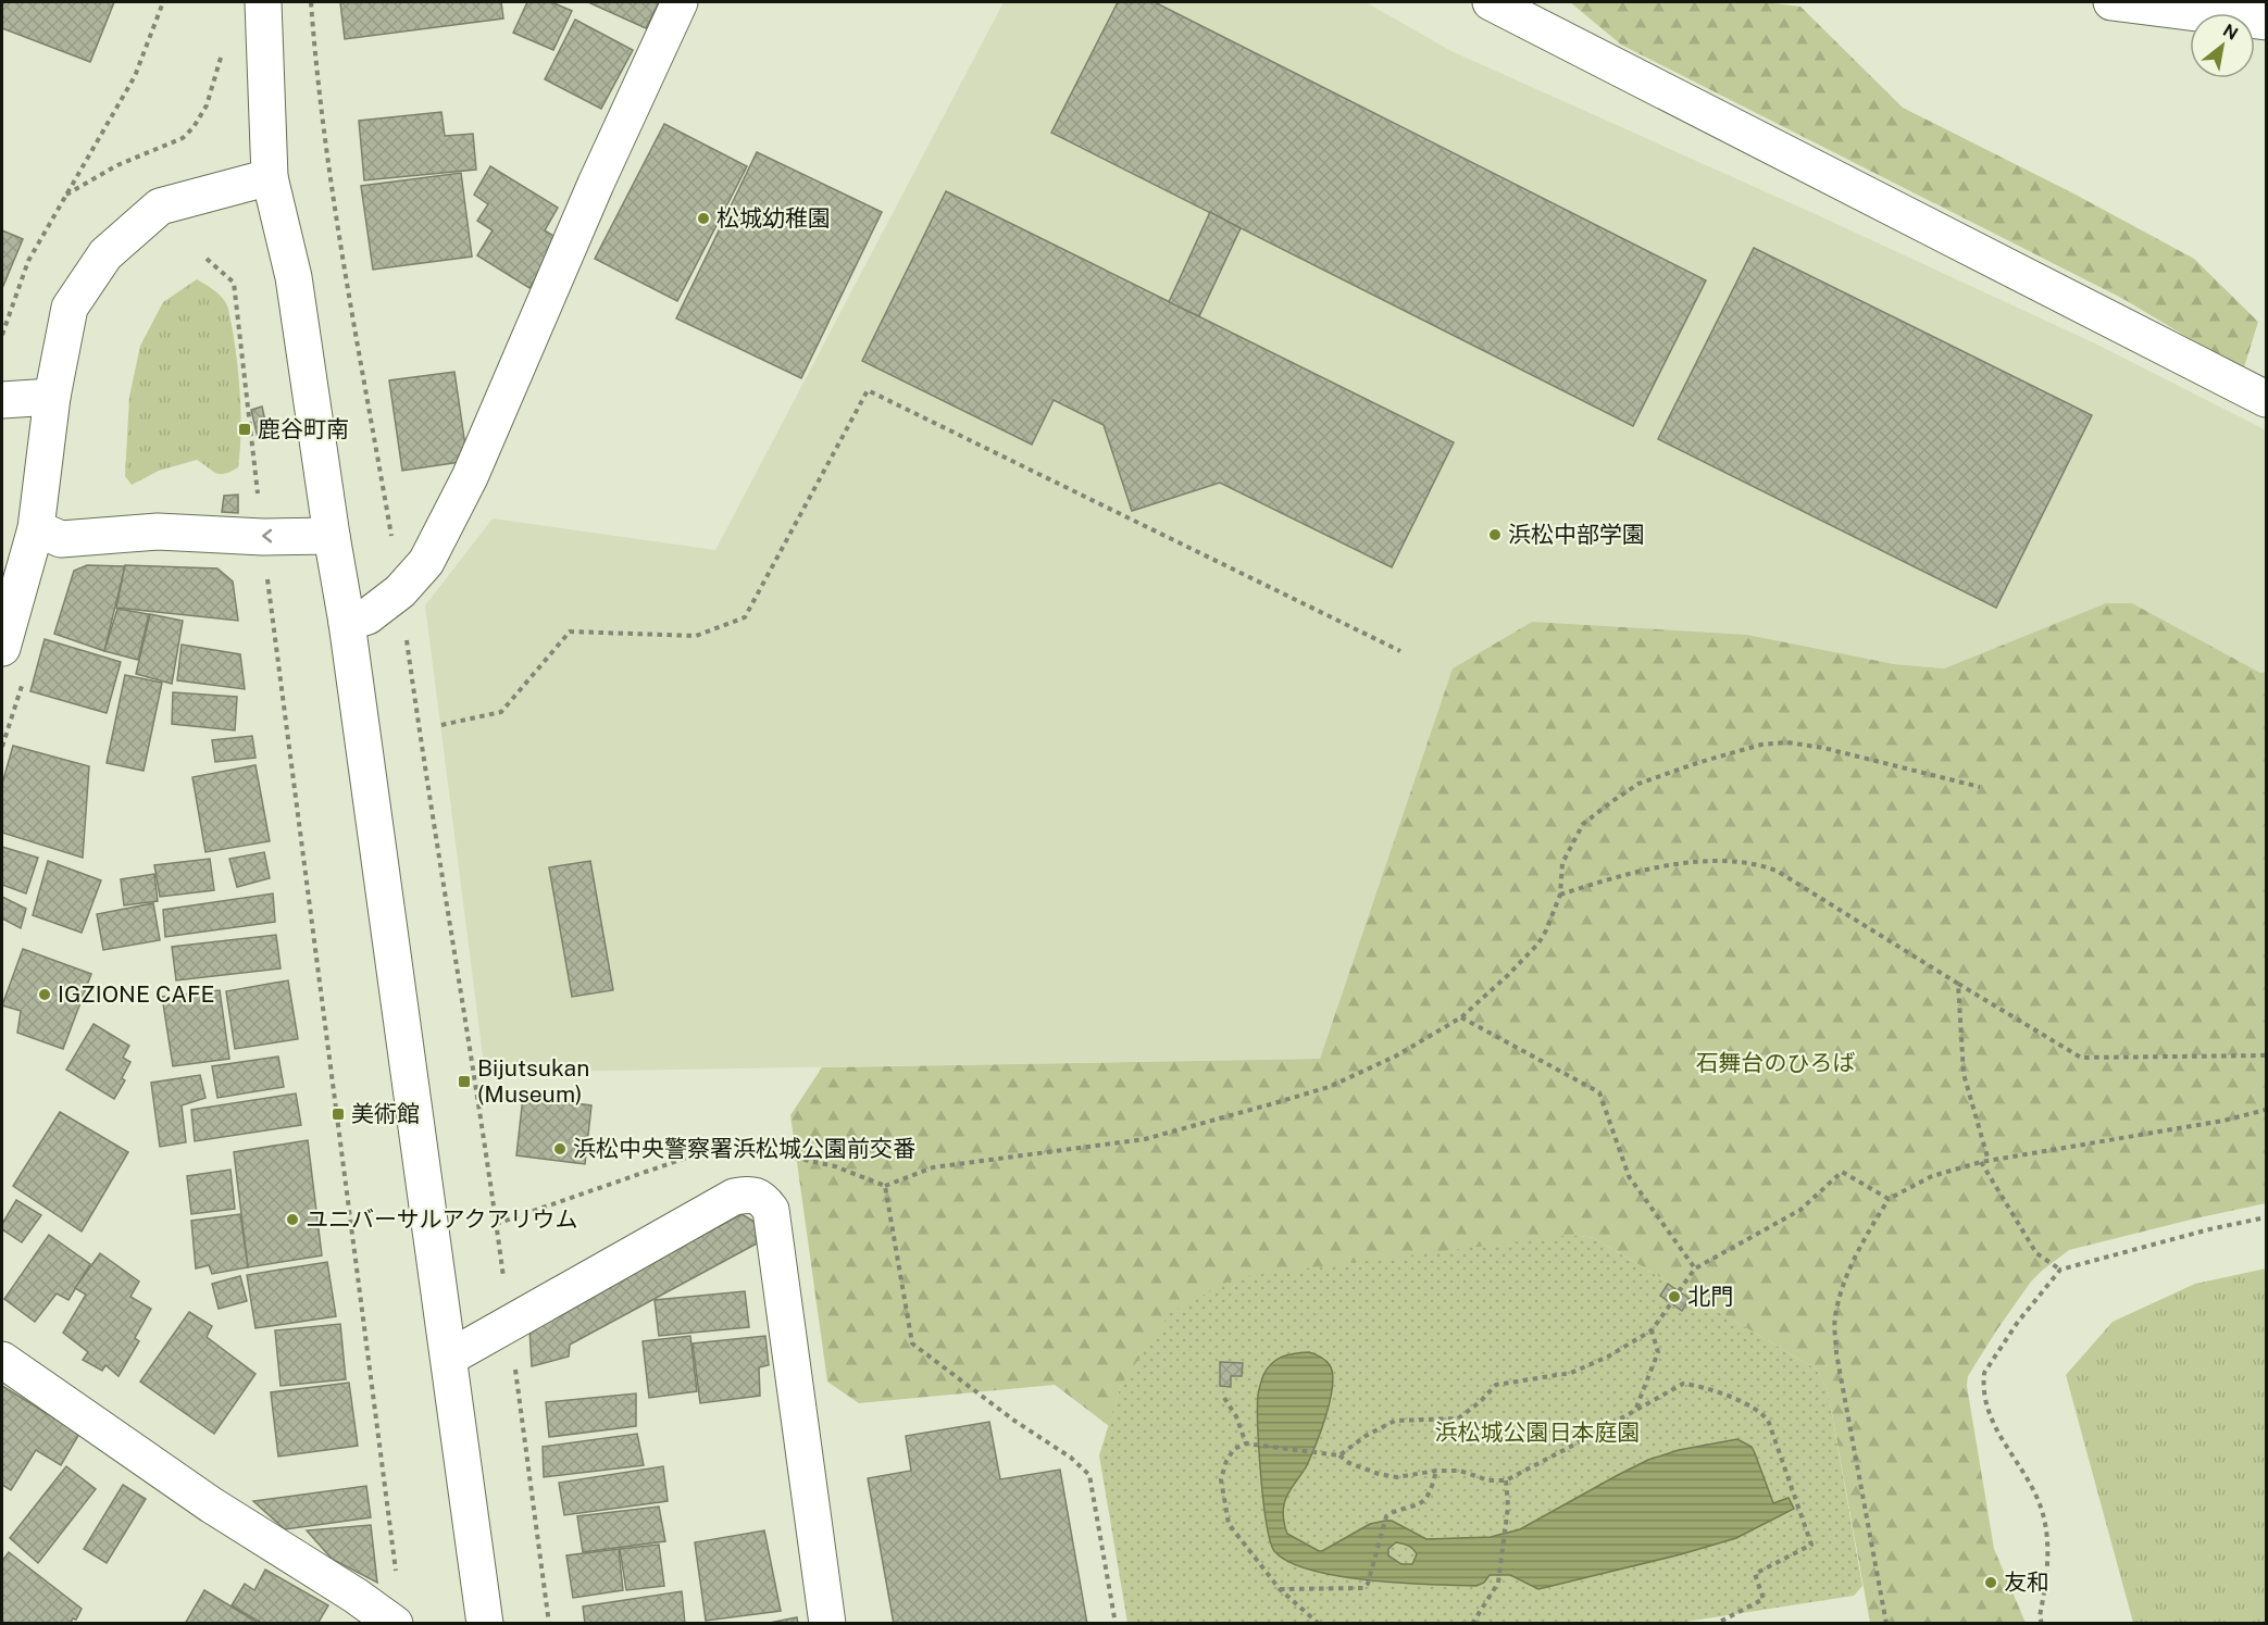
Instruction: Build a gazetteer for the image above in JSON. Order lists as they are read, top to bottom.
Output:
{
  "parks": ["石舞台のひろば", "浜松城公園日本庭園"],
  "places": {
    "other": [
      "松城幼稚園",
      "浜松中部学園",
      "IGZIONE CAFE",
      "浜松中央警察署浜松城公園前交番",
      "ユニバーサルアクアリウム",
      "北門",
      "友和"
    ],
    "transit": ["鹿谷町南", "Bijutsukan (Museum)", "美術館"]
  },
  "north": "top right"
}
